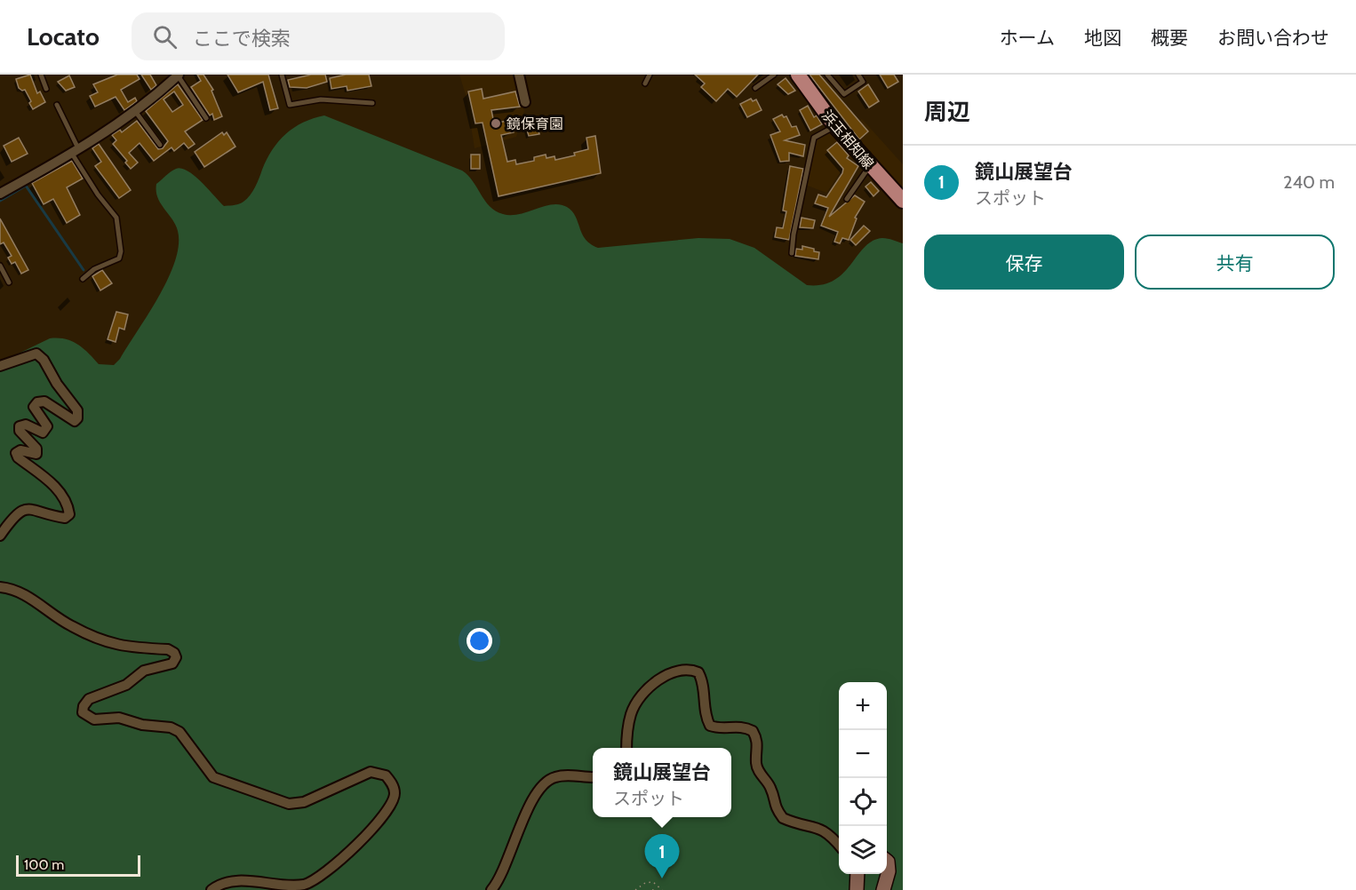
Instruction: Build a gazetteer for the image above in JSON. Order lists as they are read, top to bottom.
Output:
{
  "streets": {
    "main road": ["浜玉相知線"]
  },
  "places": ["鏡保育園"],
  "scale_bar": "100 m",
  "page": {
    "header": "Locato",
    "search": "ここで検索",
    "nav": [
      "ホーム",
      "地図",
      "概要",
      "お問い合わせ"
    ],
    "heading": "周辺",
    "list": [
      {
        "mark": "1",
        "name": "鏡山展望台",
        "note": "スポット",
        "value": "240 m"
      }
    ],
    "buttons": ["保存", "共有"],
    "map_buttons": ["+", "−"],
    "popup": ["鏡山展望台", "スポット"],
    "pins": "1",
    "scale": "100 m"
  }
}
